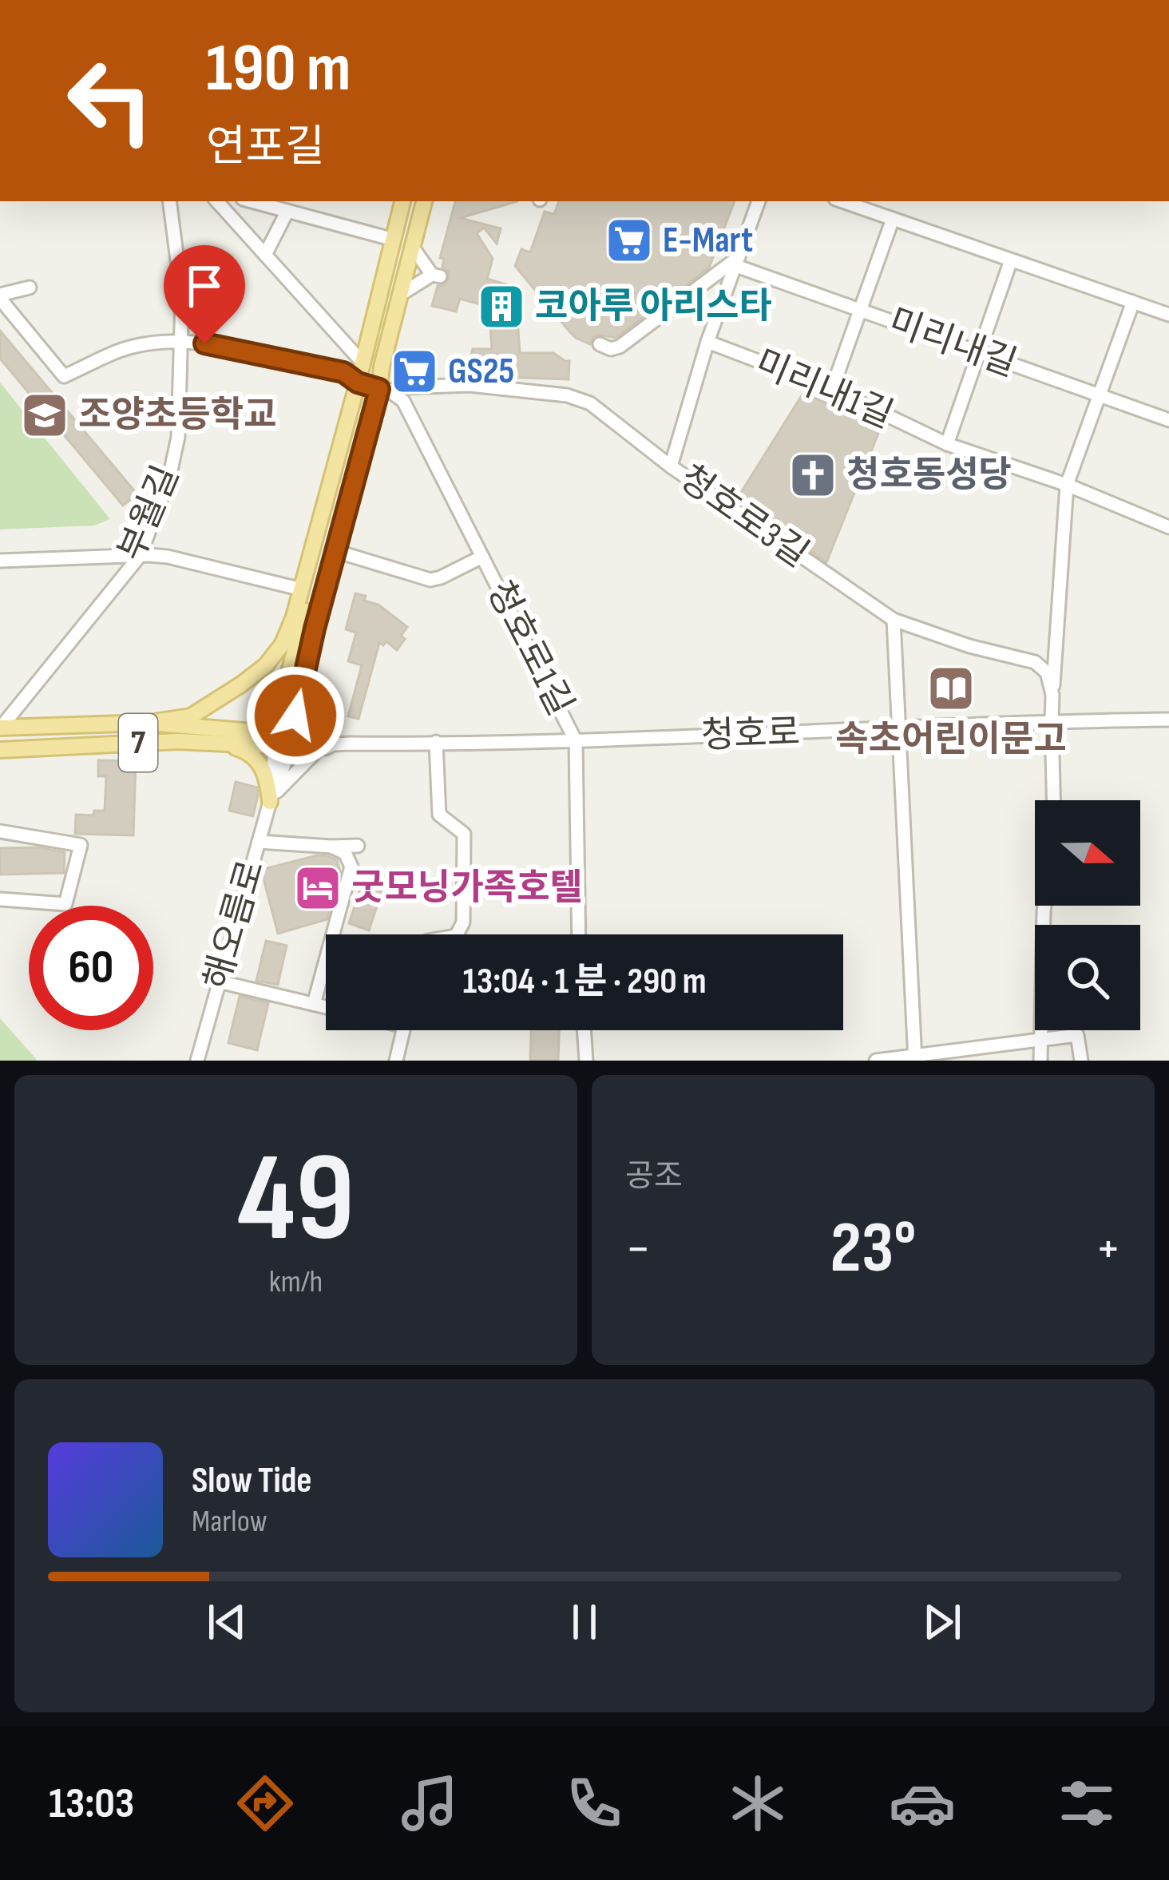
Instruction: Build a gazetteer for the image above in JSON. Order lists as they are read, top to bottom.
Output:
{
  "streets": {
    "main road": ["7"],
    "street": [
      "미리내길",
      "미리내1길",
      "부월길",
      "청호로3길",
      "청호로1길",
      "청호로",
      "해오름로"
    ]
  },
  "crossings": [
    ["미리내1길", "청호로3길"],
    ["부월길", "7"],
    ["청호로3길", "청호로1길"],
    ["청호로1길", "청호로"],
    ["청호로", "7"],
    ["청호로", "해오름로"],
    ["7", "해오름로"]
  ],
  "places": {
    "supermarket": ["E-Mart", "GS25"],
    "building": ["코아루 아리스타"],
    "school or university": ["조양초등학교"],
    "church": ["청호동성당"],
    "library": ["속초어린이문고"],
    "hotel": ["굿모닝가족호텔"]
  },
  "north": "right",
  "page": {
    "turn": ["190 m", "연포길"],
    "limit": "60",
    "trip": "13:04 · 1 분 · 290 m",
    "tile": [
      ["49", "km/h"],
      "공조"
    ],
    "heat": ["−", "23°", "+"],
    "song": ["Slow Tide", "Marlow"],
    "tabs": "13:03"
  }
}
